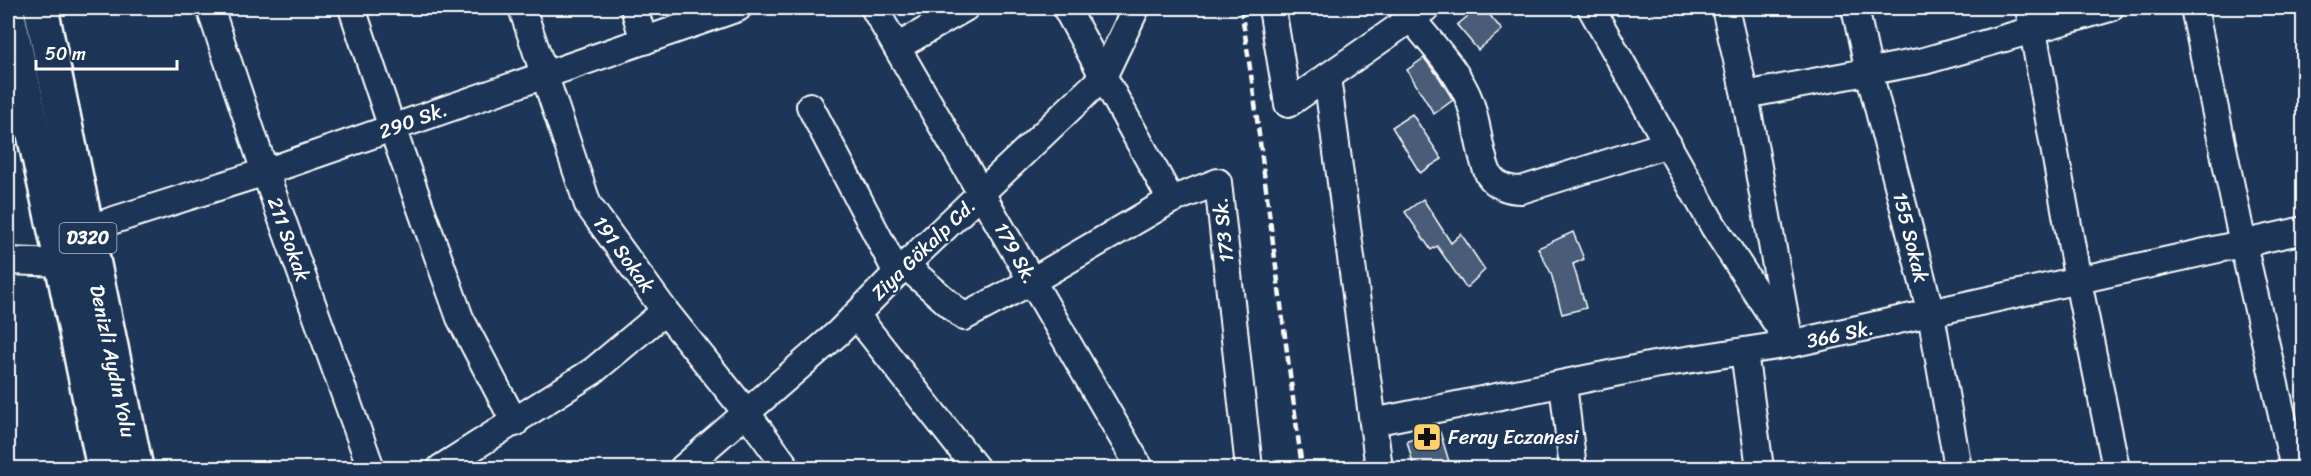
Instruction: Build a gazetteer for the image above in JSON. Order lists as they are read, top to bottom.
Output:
{
  "streets": {
    "highway": ["D320", "Denizli Aydın Yolu"],
    "street": [
      "290 Sk.",
      "173 Sk.",
      "155 Sokak",
      "211 Sokak",
      "Ziya Gökalp Cd.",
      "179 Sk.",
      "191 Sokak",
      "366 Sk."
    ]
  },
  "crossings": [
    ["290 Sk.", "211 Sokak"],
    ["290 Sk.", "191 Sokak"],
    ["290 Sk.", "Denizli Aydın Yolu"],
    ["155 Sokak", "366 Sk."],
    ["Ziya Gökalp Cd.", "179 Sk."],
    ["Ziya Gökalp Cd.", "191 Sokak"]
  ],
  "places": {
    "pharmacy": ["Feray Eczanesi"]
  },
  "scale_bar": "50 m"
}
